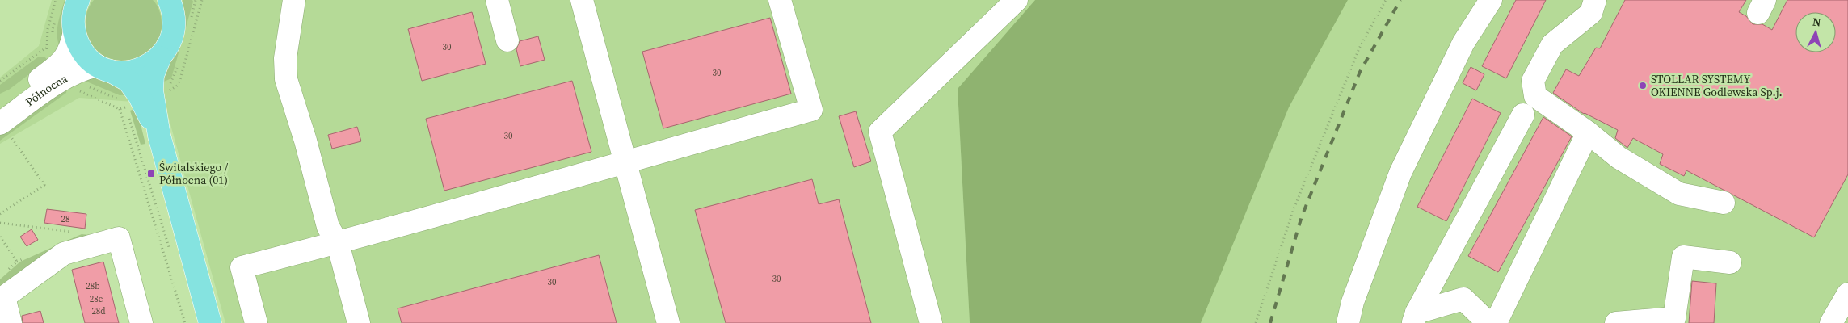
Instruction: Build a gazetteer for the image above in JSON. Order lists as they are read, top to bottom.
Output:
{
  "streets": {
    "street": ["Północna"]
  },
  "places": {
    "other": ["STOLLAR SYSTEMY OKIENNE Godlewska Sp.j."],
    "transit": ["Świtalskiego / Północna (01)"]
  },
  "house_numbers": [
    "30",
    "30",
    "30",
    "28",
    "30",
    "30",
    "28b",
    "28c",
    "28d"
  ],
  "north": "top"
}
